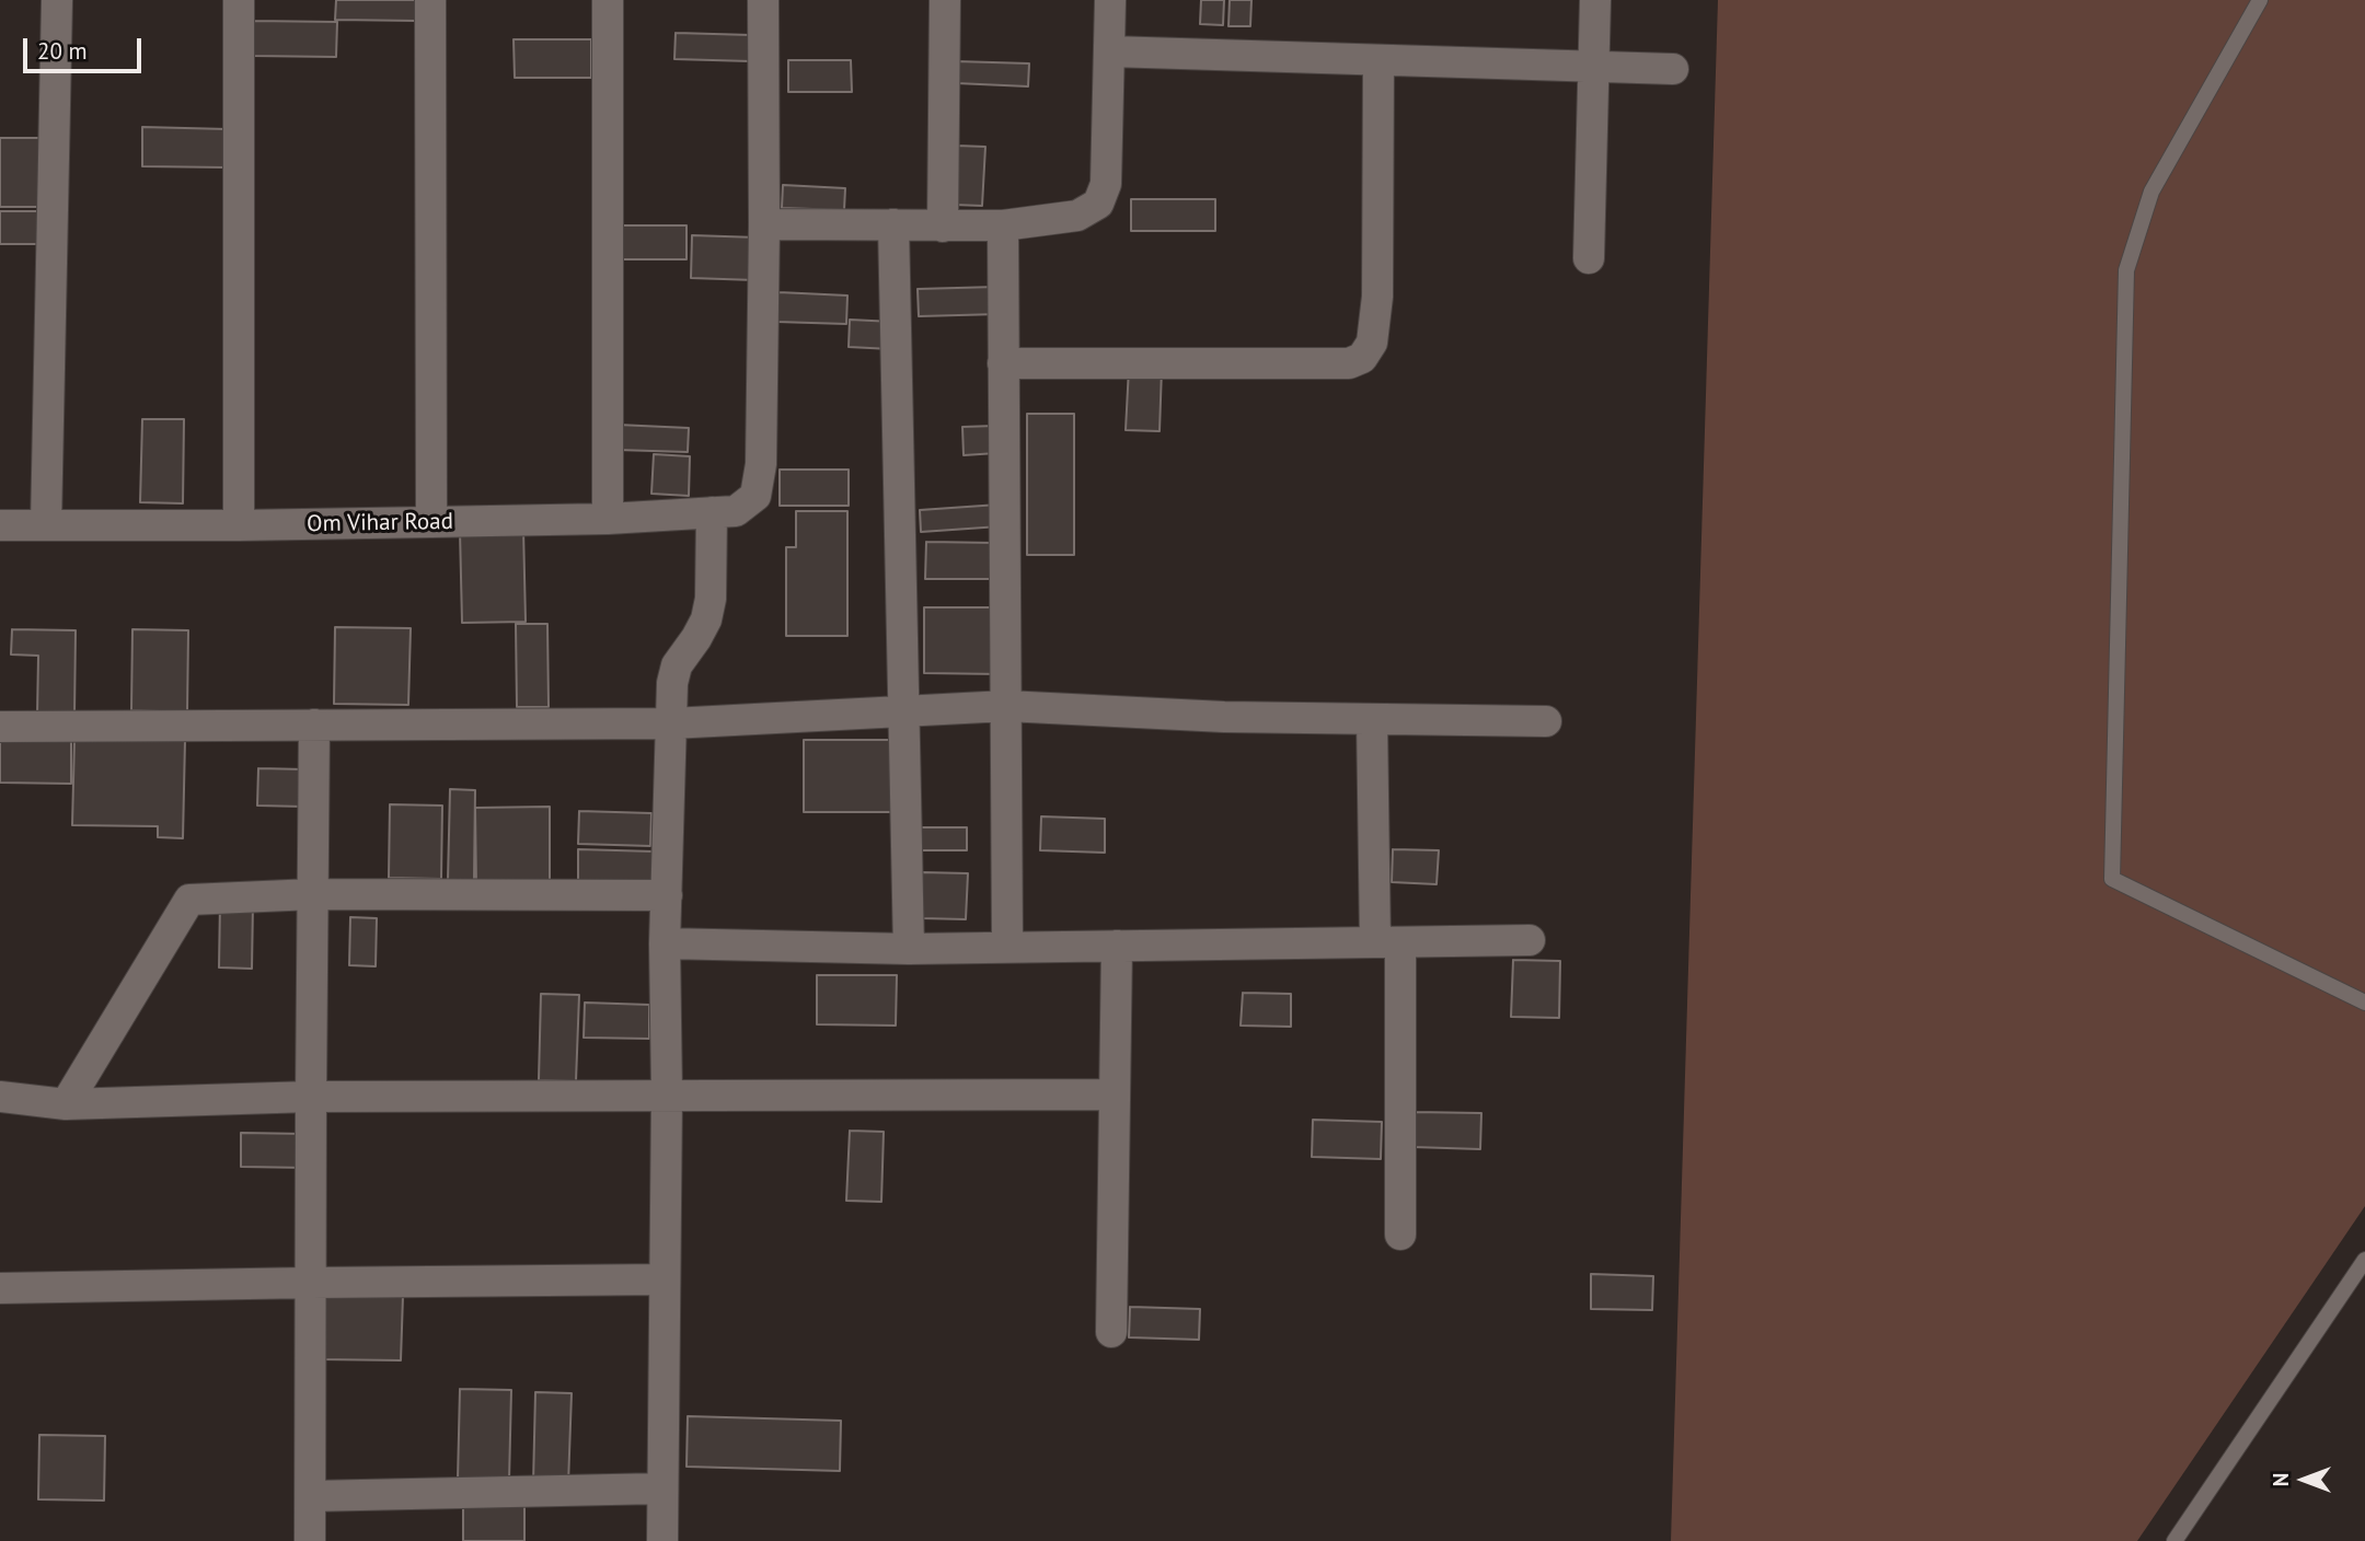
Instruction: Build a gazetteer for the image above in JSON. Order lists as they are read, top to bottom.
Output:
{
  "streets": {
    "street": ["Om Vihar Road"]
  },
  "scale_bar": "20 m",
  "north": "left"
}
